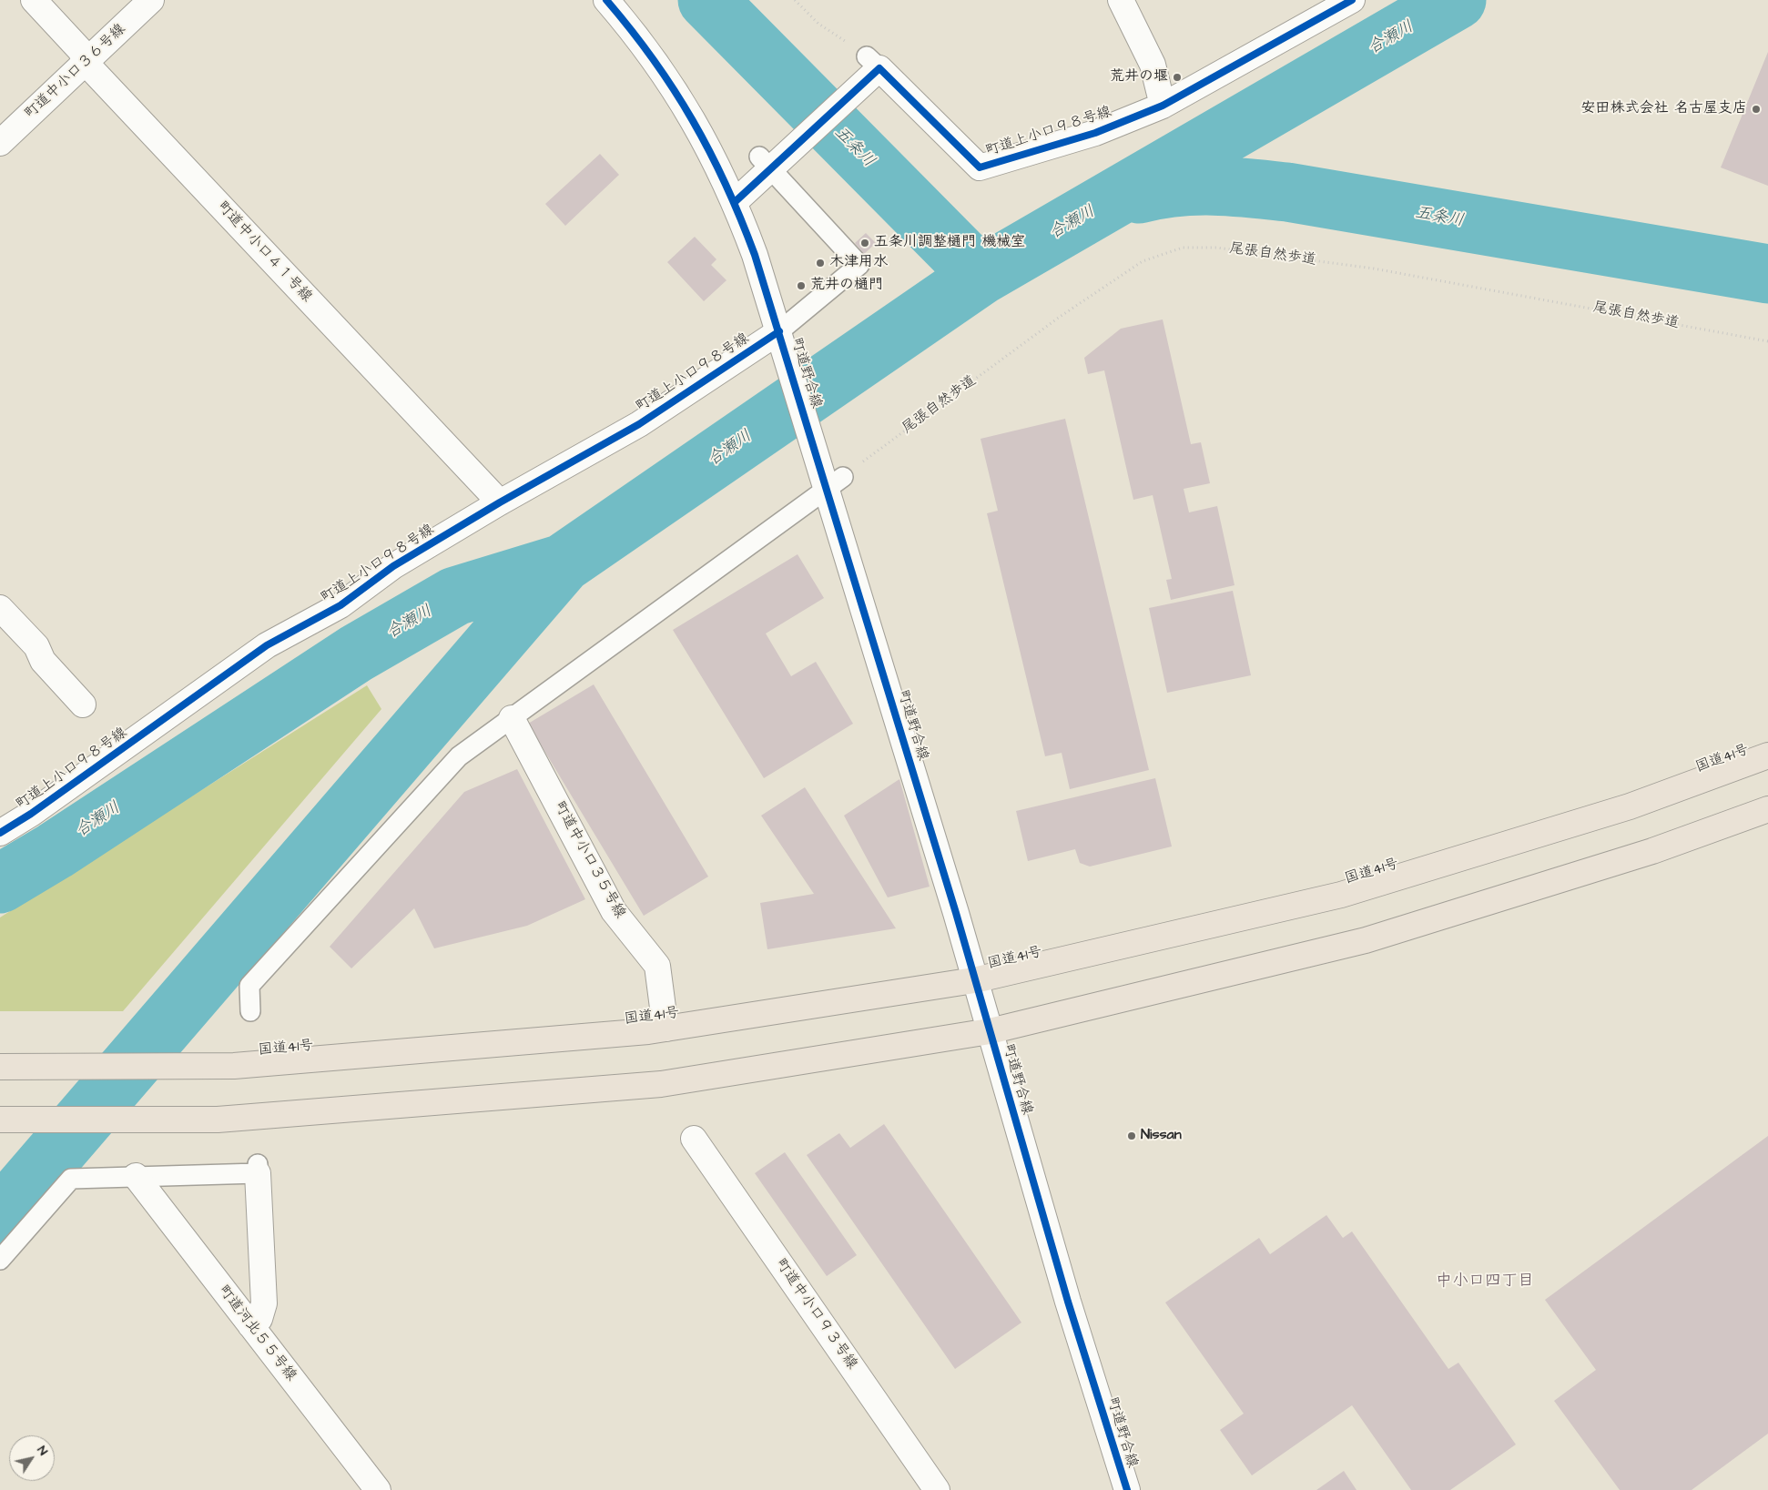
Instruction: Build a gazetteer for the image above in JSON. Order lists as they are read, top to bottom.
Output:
{
  "streets": {
    "highway": ["国道41号"],
    "street": [
      "町道中小口３６号線",
      "町道上小口９８号線",
      "町道中小口４１号線",
      "町道野合線",
      "町道中小口３５号線",
      "町道中小口９３号線",
      "町道河北５５号線"
    ],
    "path": ["尾張自然歩道"]
  },
  "crossings": [
    ["町道中小口３６号線", "町道中小口４１号線"],
    ["町道上小口９８号線", "町道中小口４１号線"],
    ["町道上小口９８号線", "町道野合線"],
    ["尾張自然歩道", "町道野合線"],
    ["町道野合線", "国道41号"],
    ["国道41号", "町道中小口３５号線"]
  ],
  "districts": ["中小口四丁目"],
  "water": ["合瀬川", "五条川"],
  "places": [
    "荒井の堰",
    "安田株式会社 名古屋支店",
    "五条川調整樋門 機械室",
    "木津用水",
    "荒井の樋門",
    "Nissan"
  ],
  "north": "top right"
}
